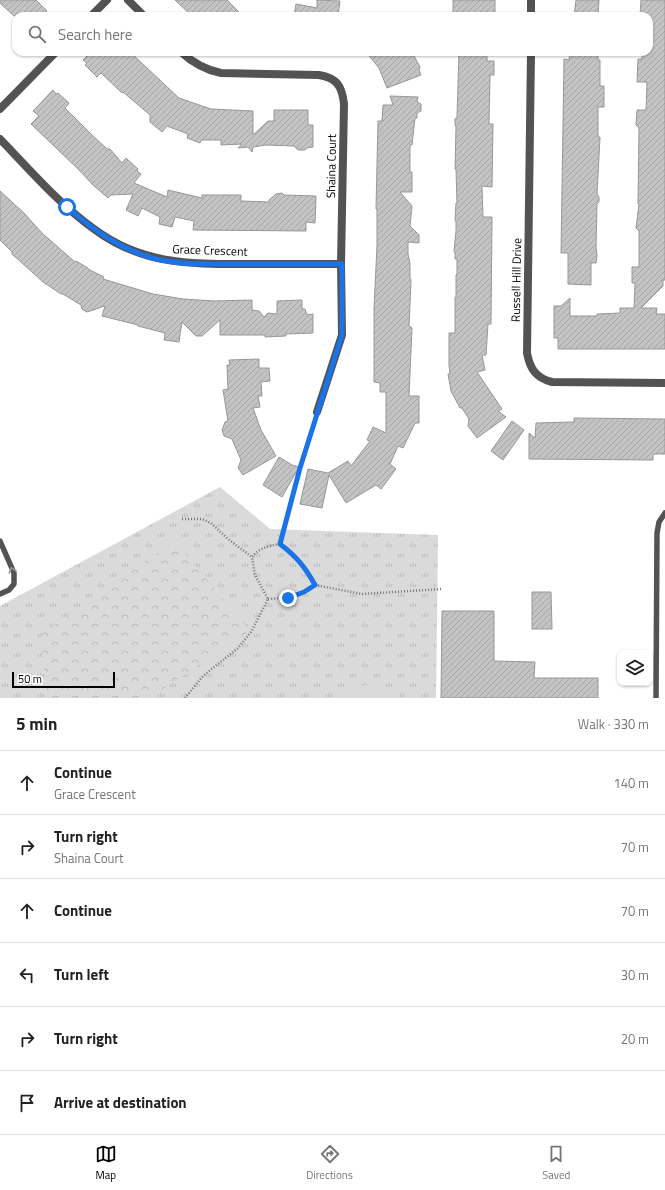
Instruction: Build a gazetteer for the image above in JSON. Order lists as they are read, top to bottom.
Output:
{
  "streets": {
    "street": ["Shaina Court", "Grace Crescent", "Russell Hill Drive"]
  },
  "crossings": [
    ["Shaina Court", "Grace Crescent"]
  ],
  "scale_bar": "50 m",
  "page": {
    "search": "Search here",
    "scale": "50 m",
    "heading": ["5 min", "Walk · 330 m"],
    "list": [
      ["Continue", "Grace Crescent", "140 m"],
      ["Turn right", "Shaina Court", "70 m"],
      ["Continue", "70 m"],
      ["Turn left", "30 m"],
      ["Turn right", "20 m"],
      "Arrive at destination"
    ],
    "nav": ["Map", "Directions", "Saved"]
  }
}
